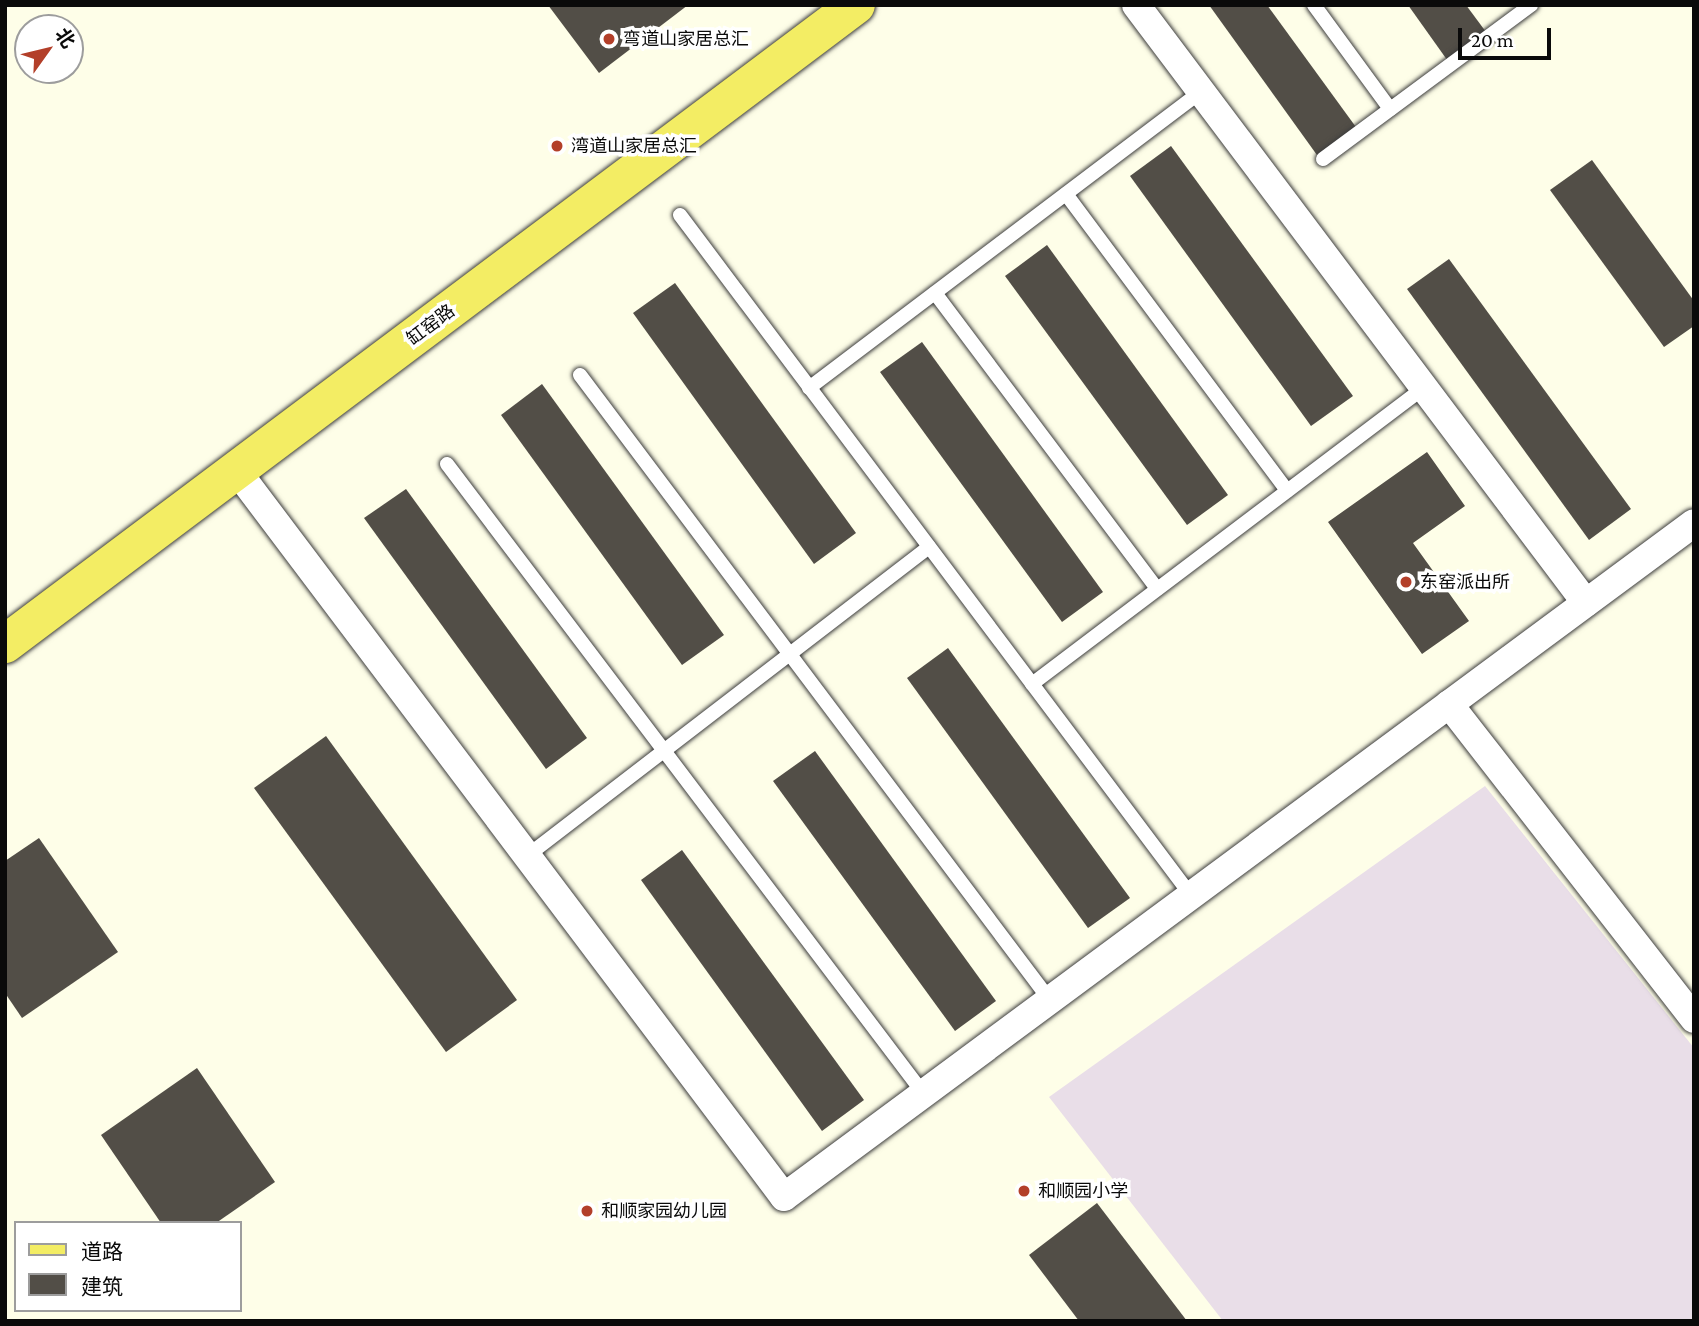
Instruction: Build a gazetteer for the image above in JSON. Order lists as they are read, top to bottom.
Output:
{
  "streets": {
    "main road": ["缸窑路"]
  },
  "places": [
    "弯道山家居总汇",
    "湾道山家居总汇",
    "东窑派出所",
    "和顺园小学",
    "和顺家园幼儿园"
  ],
  "legend": ["道路", "建筑"],
  "scale_bar": "20 m",
  "north": "top right"
}
